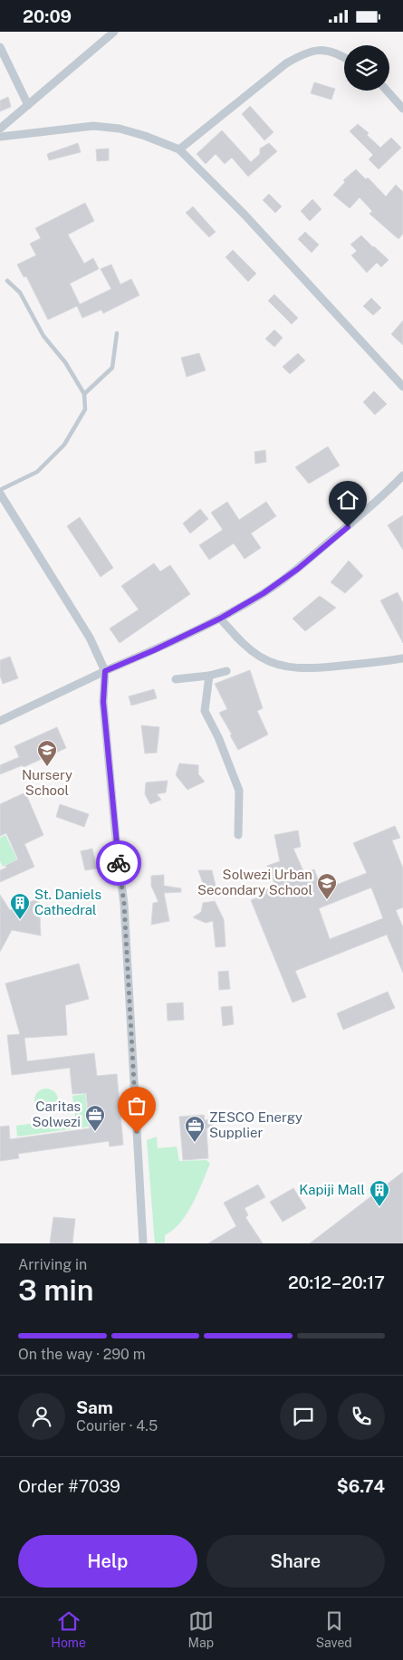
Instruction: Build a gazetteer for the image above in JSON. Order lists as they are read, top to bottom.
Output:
{
  "places": {
    "school or university": ["Nursery School", "Solwezi Urban Secondary School"],
    "building": ["St. Daniels Cathedral", "Kapiji Mall"],
    "office": ["Caritas Solwezi", "ZESCO Energy Supplier"]
  },
  "page": {
    "status": "20:09",
    "heading": ["3 min", "Arriving in", "20:12–20:17"],
    "panel": [
      "Sam",
      "Courier · 4.5",
      "Order #7039",
      "$6.74"
    ],
    "bar": "On the way · 290 m",
    "buttons": ["Help", "Share"],
    "tabs": ["Home", "Map", "Saved"]
  }
}
